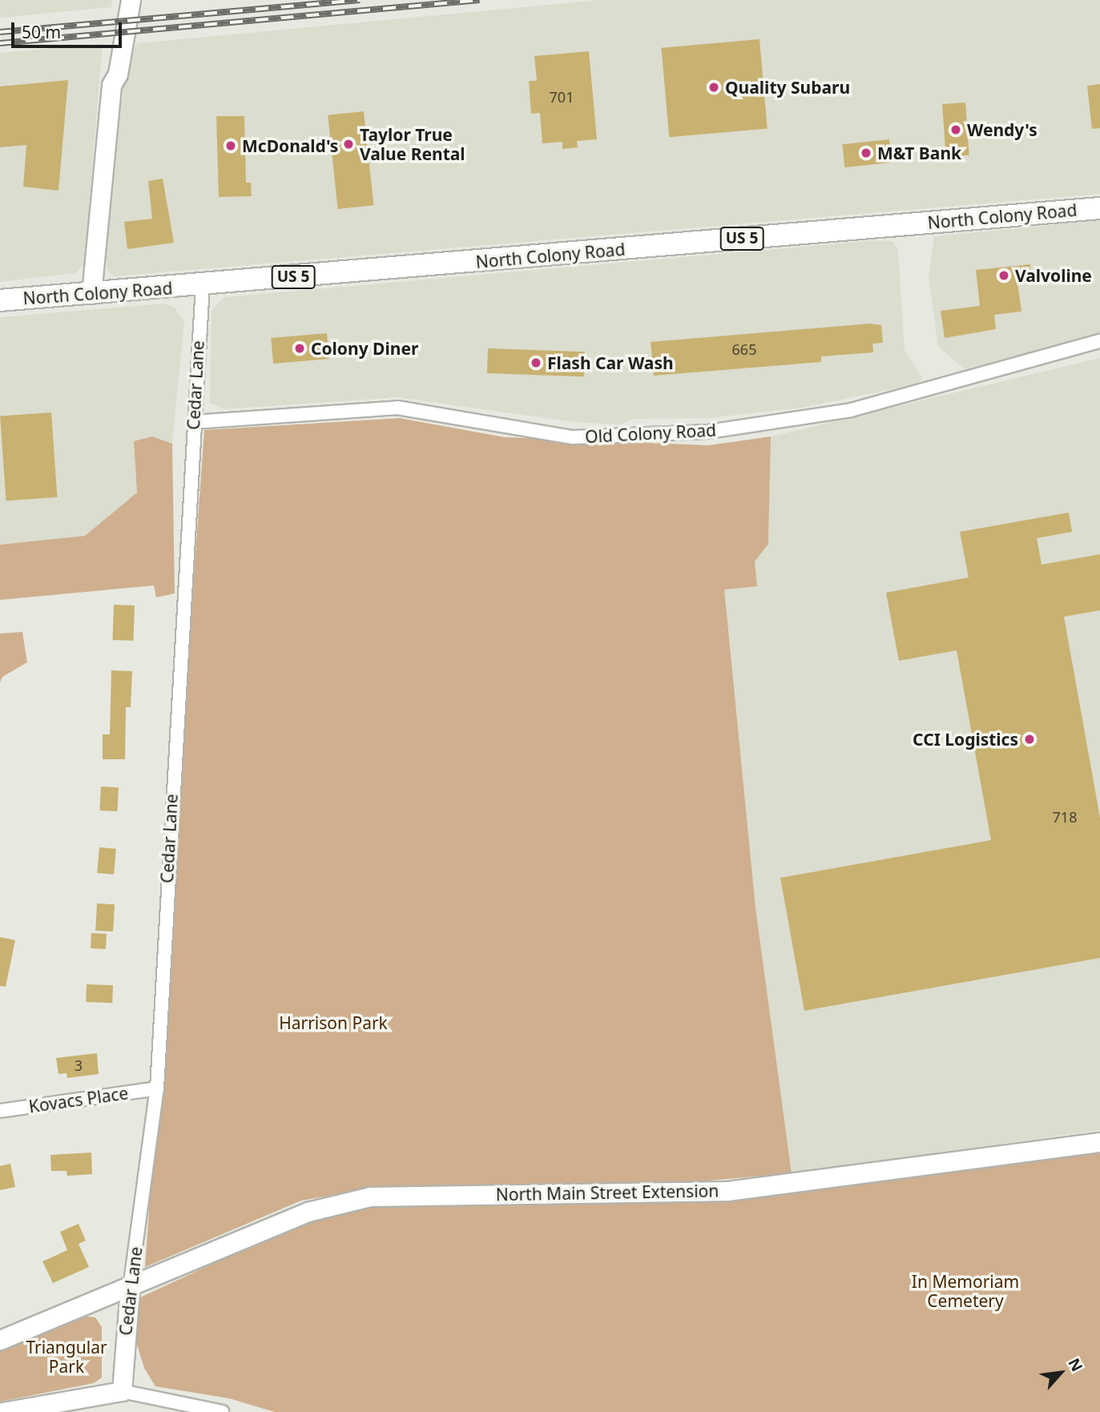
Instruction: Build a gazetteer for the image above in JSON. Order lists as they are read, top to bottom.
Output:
{
  "streets": {
    "main road": ["North Colony Road", "US 5"],
    "street": [
      "Cedar Lane",
      "Old Colony Road",
      "Kovacs Place",
      "North Main Street Extension"
    ]
  },
  "crossings": [
    ["North Colony Road", "Cedar Lane"],
    ["Cedar Lane", "Old Colony Road"],
    ["Cedar Lane", "Kovacs Place"],
    ["Cedar Lane", "North Main Street Extension"]
  ],
  "parks": ["Harrison Park", "In Memoriam Cemetery", "Triangular Park"],
  "places": [
    "Quality Subaru",
    "Wendy's",
    "Taylor True Value Rental",
    "McDonald's",
    "M&T Bank",
    "Valvoline",
    "Colony Diner",
    "Flash Car Wash",
    "CCI Logistics"
  ],
  "house_numbers": [
    "701",
    "665",
    "718",
    "3"
  ],
  "scale_bar": "50 m",
  "north": "top right"
}
